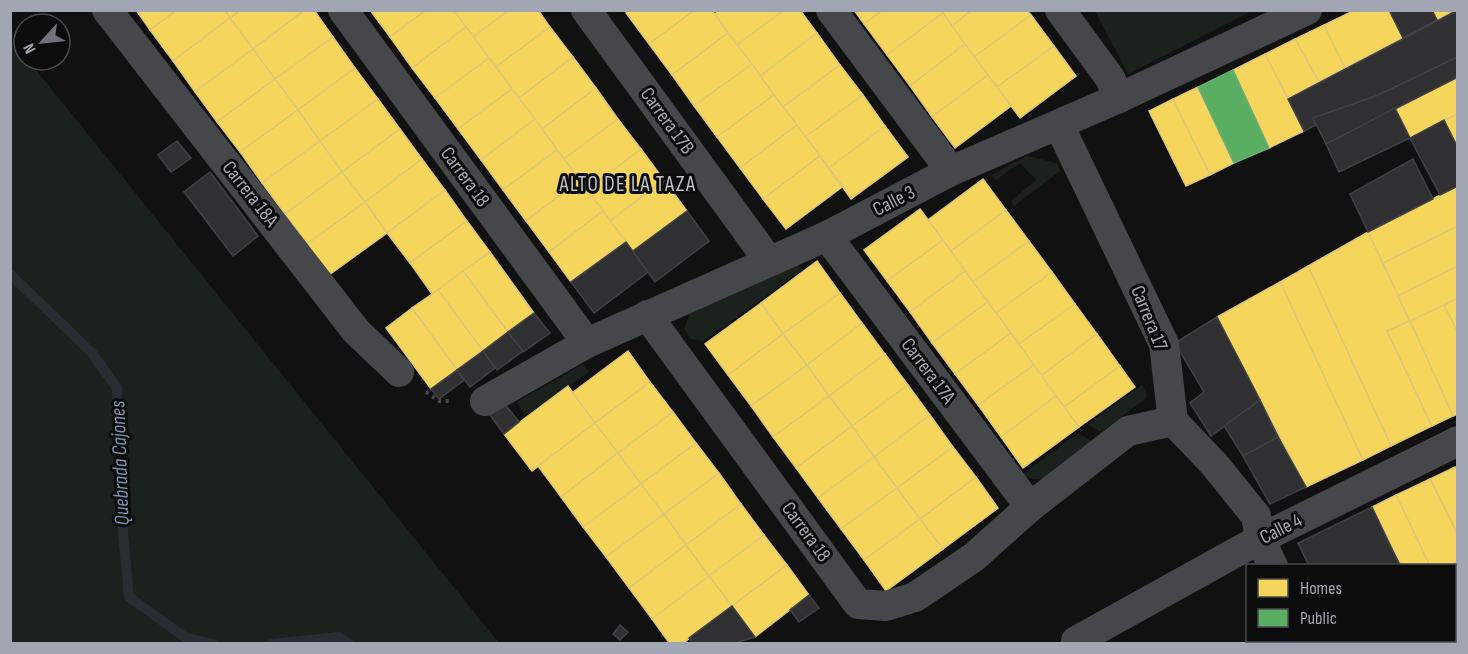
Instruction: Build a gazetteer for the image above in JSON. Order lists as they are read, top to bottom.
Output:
{
  "streets": {
    "street": [
      "Carrera 17B",
      "Carrera 18",
      "Carrera 18A",
      "Calle 3",
      "Carrera 17",
      "Carrera 17A",
      "Calle 4"
    ]
  },
  "crossings": [
    ["Carrera 17B", "Calle 3"],
    ["Carrera 18", "Calle 3"],
    ["Carrera 18", "Carrera 17A"],
    ["Calle 3", "Carrera 17"],
    ["Calle 3", "Carrera 17A"]
  ],
  "districts": ["ALTO DE LA TAZA"],
  "water": ["Quebrada Cajones"],
  "legend": ["Homes", "Public"],
  "north": "bottom left"
}
